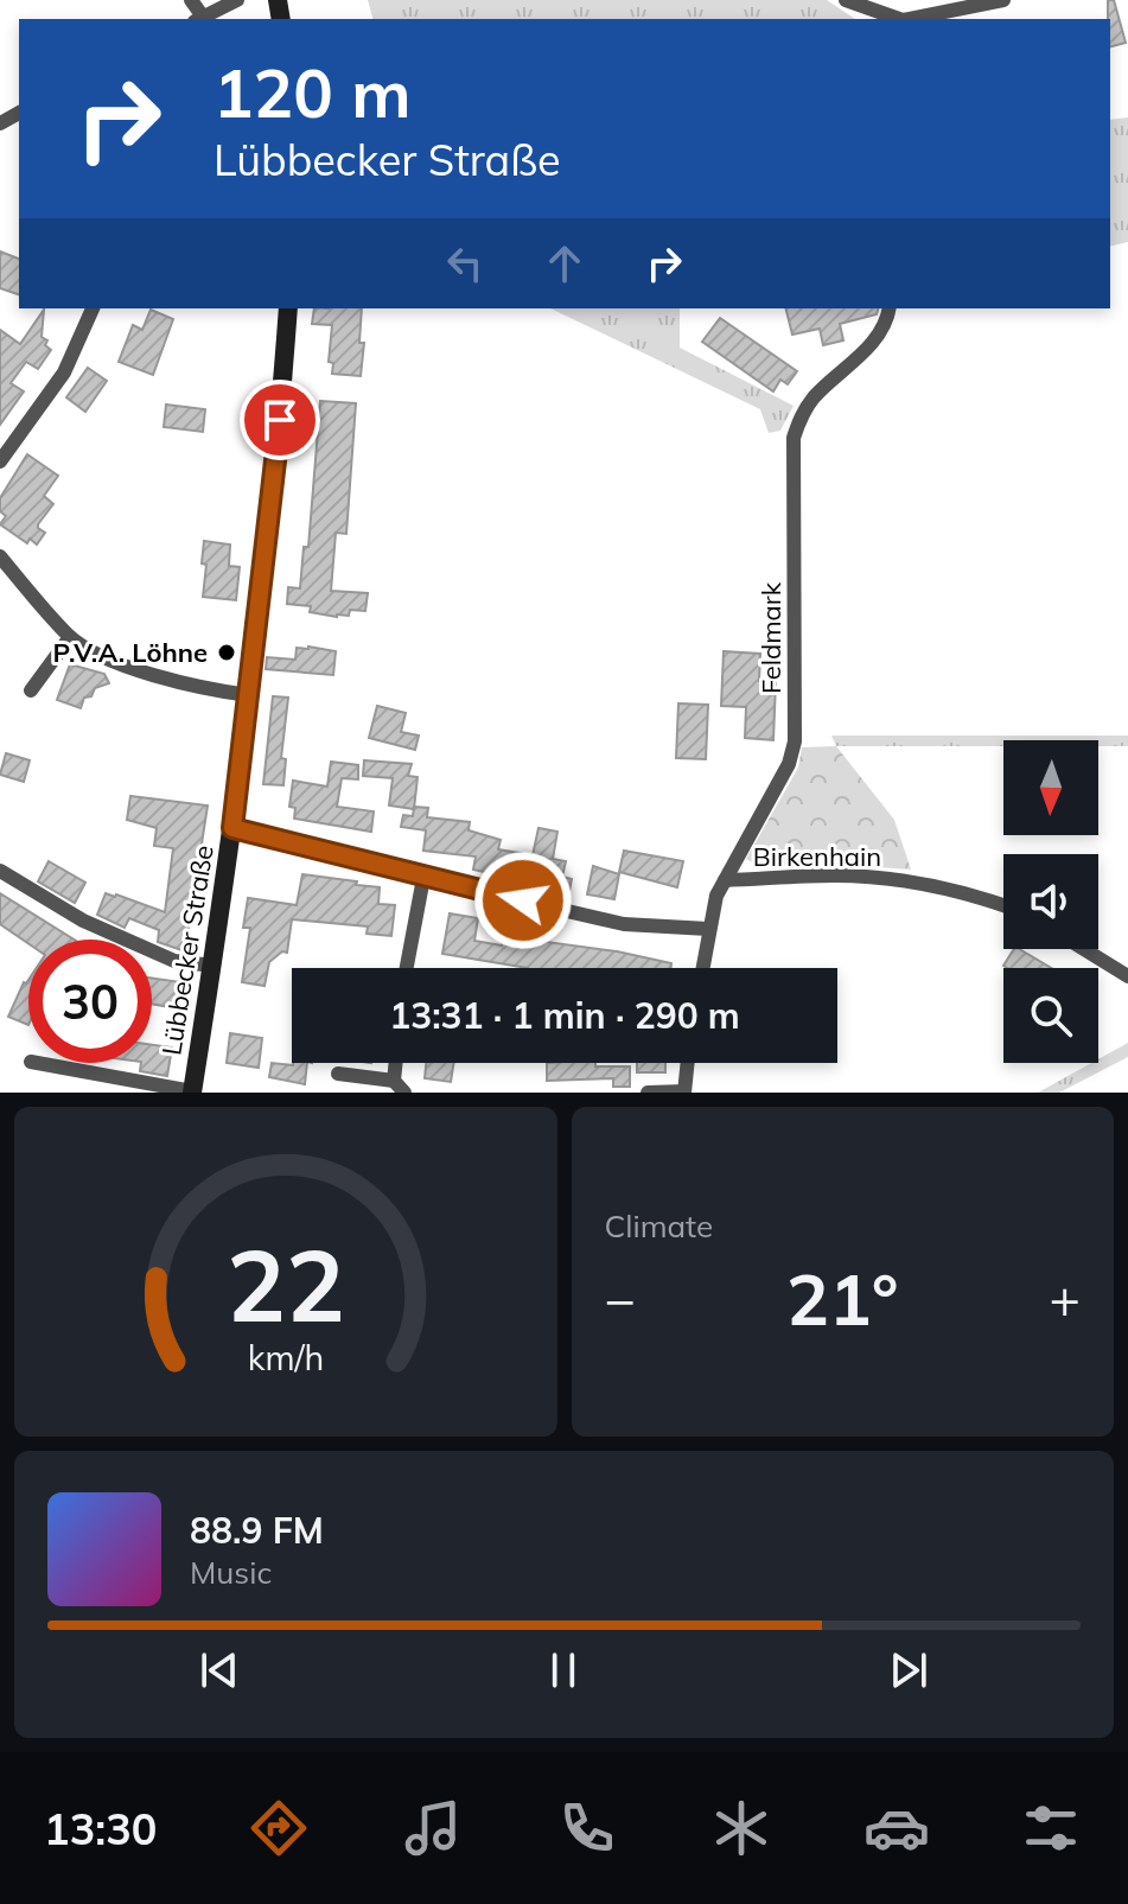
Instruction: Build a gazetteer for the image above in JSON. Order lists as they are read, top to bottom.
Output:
{
  "streets": {
    "main road": ["Lübbecker Straße"],
    "street": ["Feldmark", "Birkenhain"]
  },
  "crossings": [
    ["Feldmark", "Birkenhain"]
  ],
  "places": ["P.V.A. Löhne"],
  "north": "bottom",
  "page": {
    "turn": ["120 m", "Lübbecker Straße"],
    "limit": "30",
    "trip": "13:31 · 1 min · 290 m",
    "tile": "Climate",
    "heat": ["−", "21°", "+"],
    "song": ["88.9 FM", "Music"],
    "tabs": "13:30",
    "gauge": ["22", "km/h"]
  }
}
